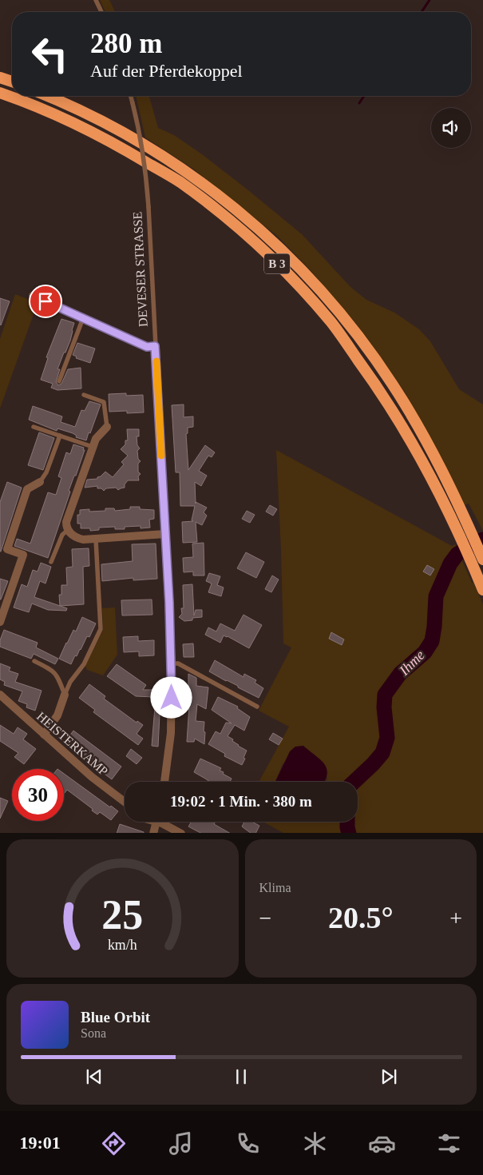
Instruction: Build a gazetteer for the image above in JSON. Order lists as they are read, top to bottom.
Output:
{
  "streets": {
    "highway": ["B 3"],
    "street": ["DEVESER STRASSE", "HEISTERKAMP"]
  },
  "water": ["Ihme"],
  "page": {
    "turn": ["280 m", "Auf der Pferdekoppel"],
    "limit": "30",
    "trip": "19:02 · 1 Min. · 380 m",
    "tile": "Klima",
    "heat": ["−", "20.5°", "+"],
    "song": ["Blue Orbit", "Sona"],
    "tabs": "19:01",
    "gauge": ["25", "km/h"]
  }
}
